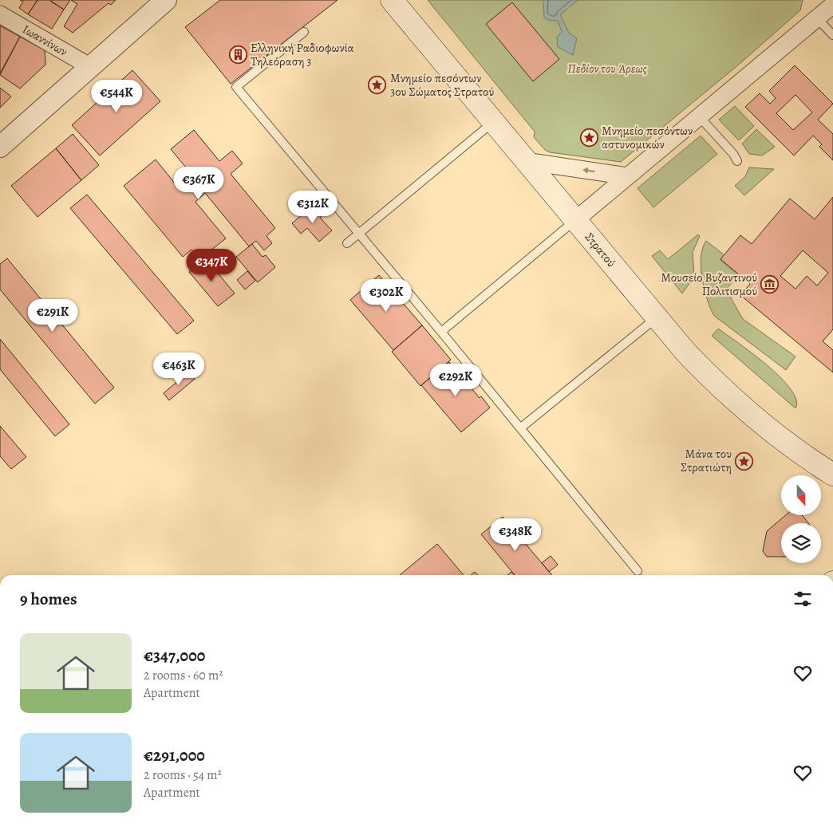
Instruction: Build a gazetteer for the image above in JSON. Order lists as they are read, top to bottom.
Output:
{
  "streets": {
    "main road": ["Στρατού"],
    "street": ["Ιωαννίνων"]
  },
  "parks": ["Πεδίον του Άρεως"],
  "places": {
    "building": ["Ελληνική Ραδιοφωνία Τηλεόραση 3"],
    "place": ["Μνημείο πεσόντων 3ου Σώματος Στρατού", "Μνημείο πεσόντων αστυνομικών", "Μάνα του Στρατιώτη"],
    "museum": ["Μουσείο Βυζαντινού Πολιτισμού"]
  },
  "north": "bottom",
  "page": {
    "price": [
      "€544K",
      "€367K",
      "€312K",
      "€347K",
      "€302K",
      "€291K",
      "€463K",
      "€292K",
      "€348K"
    ],
    "heading": "9 homes",
    "list": [
      {
        "name": "€347,000",
        "note": "2 rooms · 60 m² · Apartment"
      },
      {
        "name": "€291,000",
        "note": "2 rooms · 54 m² · Apartment"
      }
    ]
  }
}
